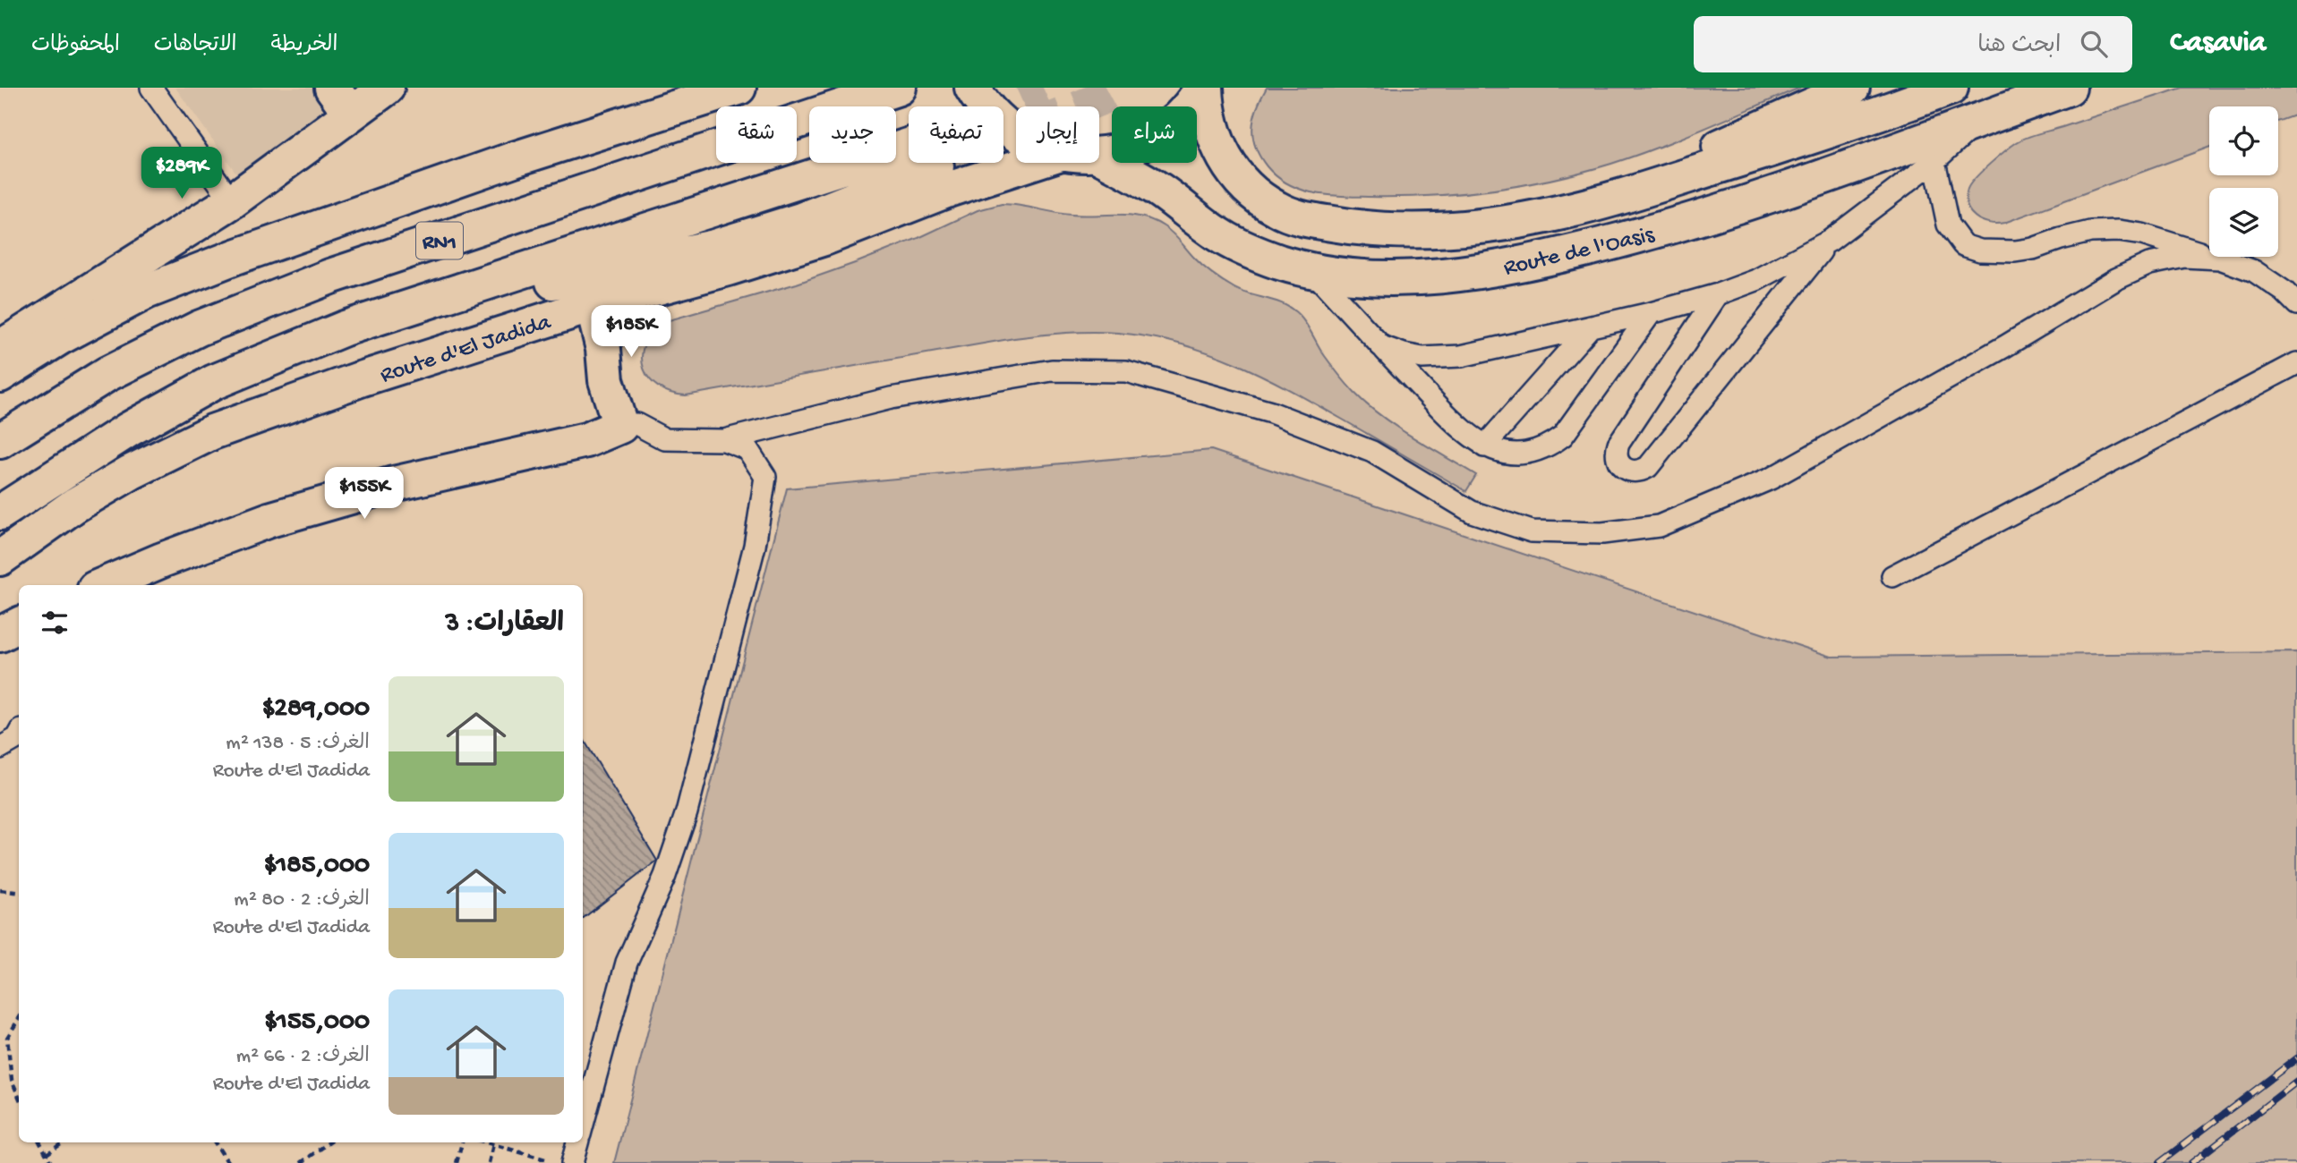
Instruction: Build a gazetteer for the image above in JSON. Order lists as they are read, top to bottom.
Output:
{
  "streets": {
    "main road": ["RN1", "Route de l'Oasis", "Route d'El Jadida"]
  },
  "page": {
    "header": "Casavia",
    "search": "ابحث هنا",
    "nav": ["الخريطة", "الاتجاهات", "المحفوظات"],
    "chip": [
      "شراء",
      "إيجار",
      "تصفية",
      "جديد",
      "شقة"
    ],
    "price": ["$289K", "$185K", "$155K"],
    "heading": "العقارات: 3",
    "list": [
      {
        "name": "$289,000",
        "note": "الغرف: 5 · 138 m² · Route d'El Jadida"
      },
      {
        "name": "$185,000",
        "note": "الغرف: 2 · 80 m² · Route d'El Jadida"
      },
      {
        "name": "$155,000",
        "note": "الغرف: 2 · 66 m² · Route d'El Jadida"
      }
    ]
  }
}
